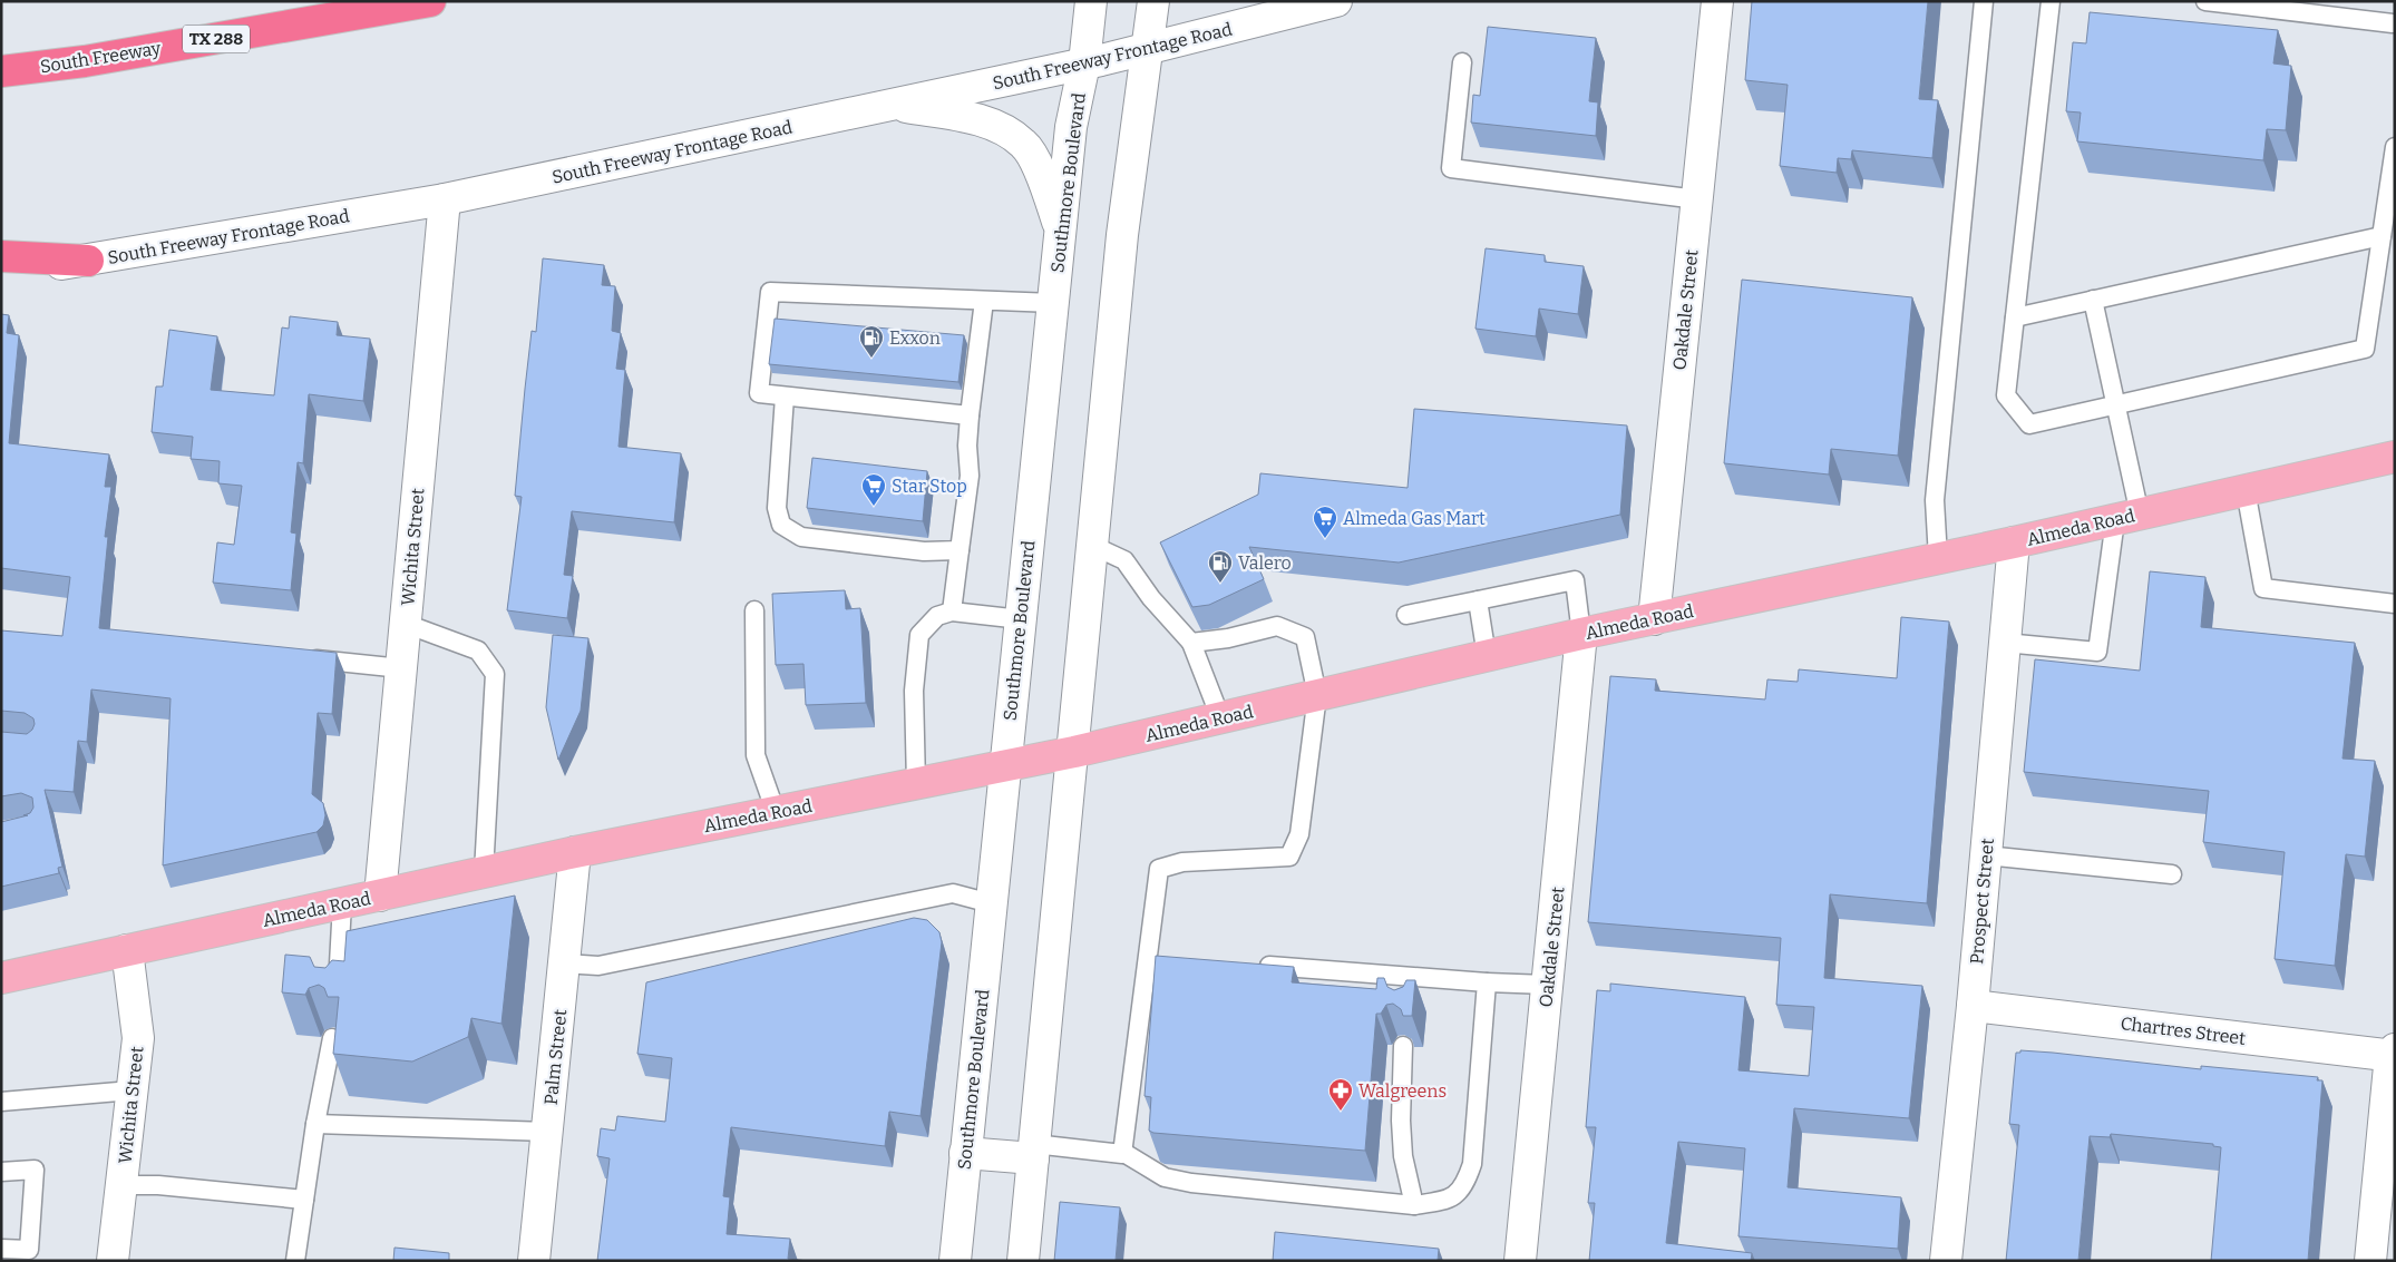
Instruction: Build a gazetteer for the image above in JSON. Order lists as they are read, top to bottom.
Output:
{
  "streets": {
    "highway": ["TX 288", "South Freeway"],
    "main road": [
      "South Freeway Frontage Road",
      "Southmore Boulevard",
      "Oakdale Street",
      "Almeda Road",
      "Wichita Street",
      "Prospect Street",
      "Chartres Street",
      "Palm Street"
    ]
  },
  "crossings": [
    ["South Freeway Frontage Road", "Southmore Boulevard"],
    ["South Freeway Frontage Road", "Wichita Street"],
    ["Southmore Boulevard", "Almeda Road"],
    ["Oakdale Street", "Almeda Road"],
    ["Almeda Road", "Wichita Street"],
    ["Almeda Road", "Prospect Street"],
    ["Almeda Road", "Palm Street"],
    ["Prospect Street", "Chartres Street"]
  ],
  "places": {
    "fuel station": ["Exxon", "Valero"],
    "supermarket": ["Star Stop", "Almeda Gas Mart"],
    "pharmacy": ["Walgreens"]
  }
}
